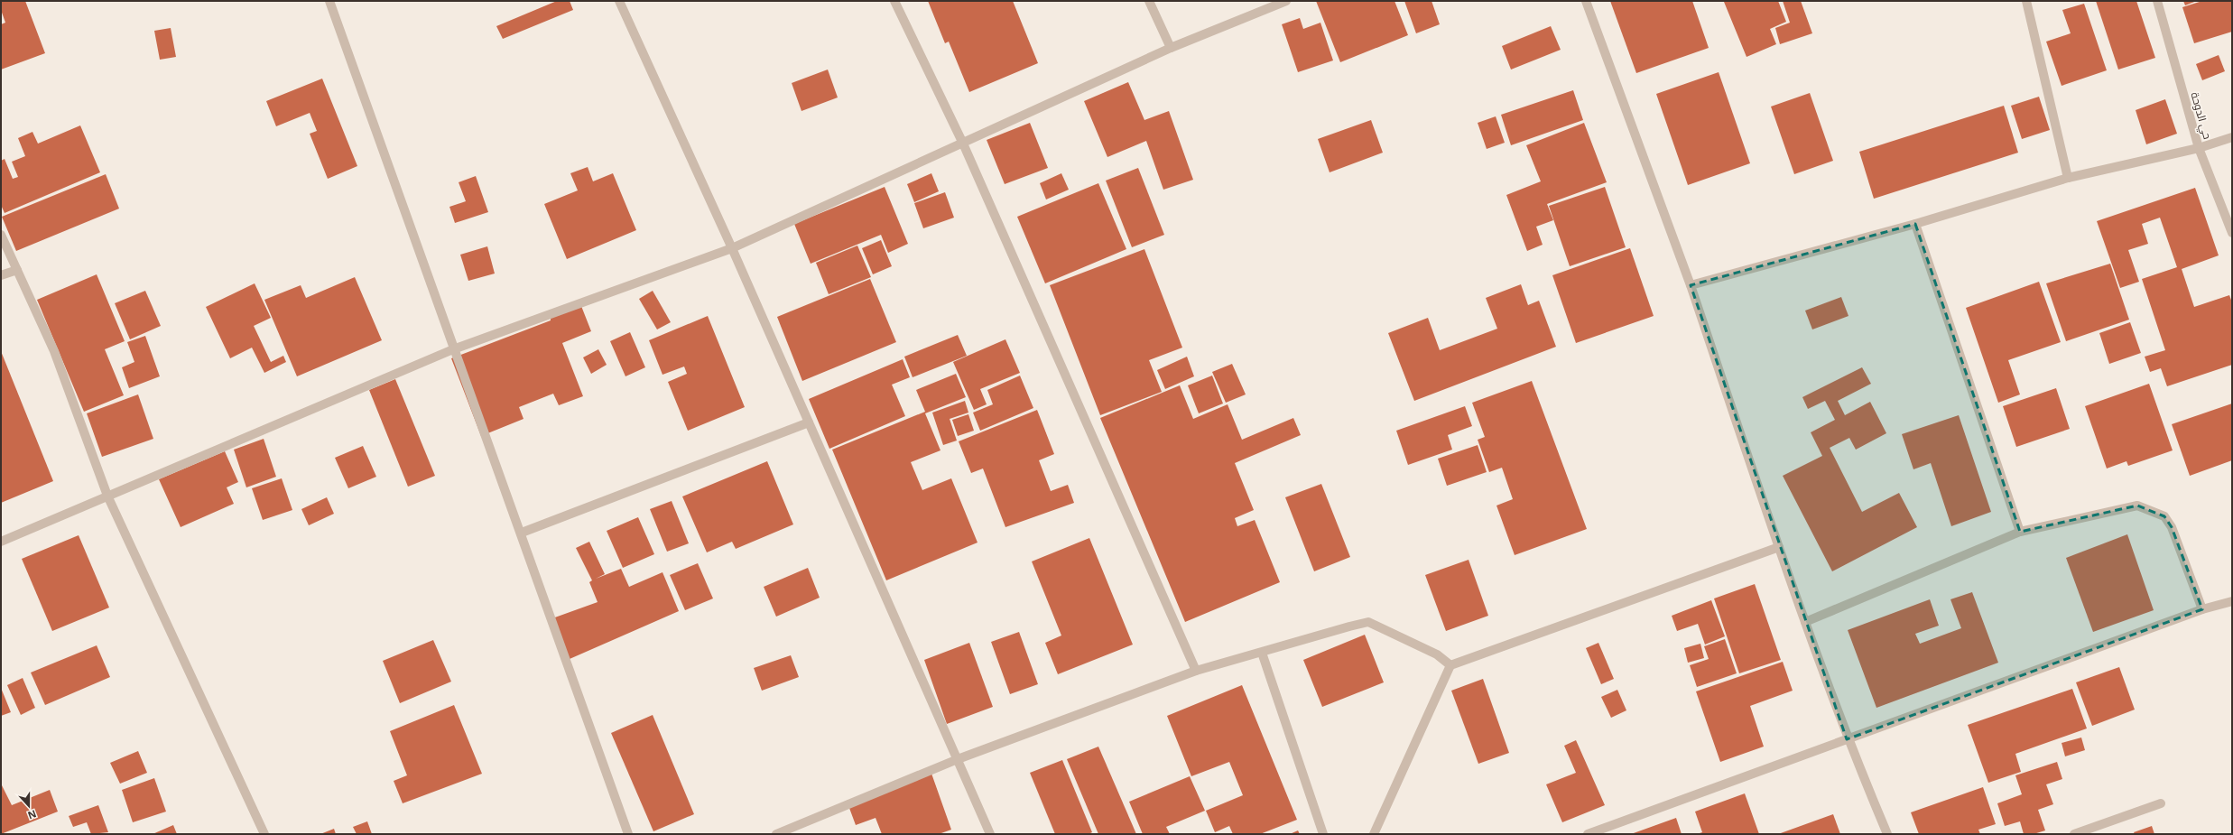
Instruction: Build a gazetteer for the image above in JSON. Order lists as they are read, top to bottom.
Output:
{
  "streets": {
    "street": ["حي الدوحة"]
  },
  "north": "bottom"
}
